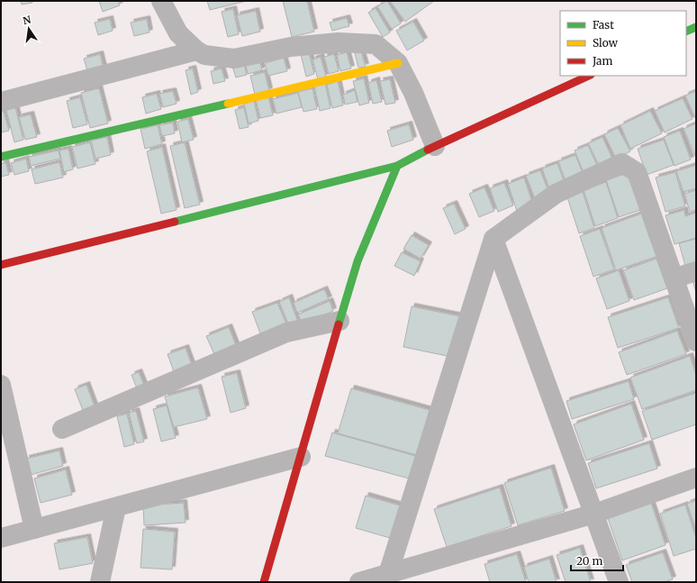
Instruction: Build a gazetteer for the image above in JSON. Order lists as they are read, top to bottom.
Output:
{
  "legend": ["Fast", "Slow", "Jam"],
  "scale_bar": "20 m",
  "north": "top"
}
